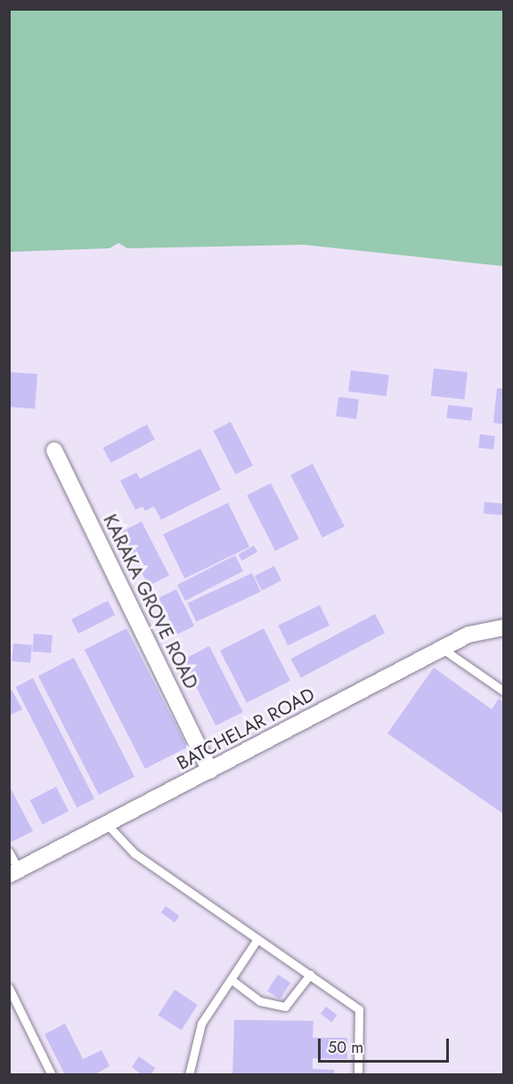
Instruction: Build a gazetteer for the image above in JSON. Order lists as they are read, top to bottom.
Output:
{
  "streets": {
    "street": ["KARAKA GROVE ROAD", "BATCHELAR ROAD"]
  },
  "crossings": [
    ["KARAKA GROVE ROAD", "BATCHELAR ROAD"]
  ],
  "scale_bar": "50 m"
}
